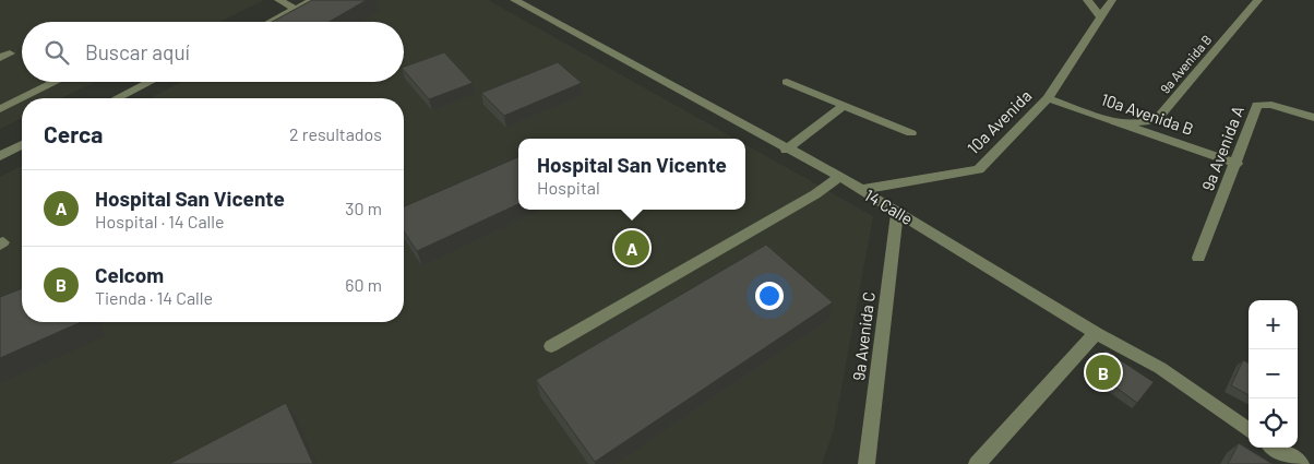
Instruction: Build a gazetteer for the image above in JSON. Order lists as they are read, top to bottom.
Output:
{
  "streets": {
    "street": [
      "9a Avenida B",
      "10a Avenida B",
      "10a Avenida",
      "9a Avenida A",
      "14 Calle",
      "9a Avenida C"
    ]
  },
  "crossings": [
    ["9a Avenida B", "10a Avenida B"],
    ["10a Avenida B", "10a Avenida"],
    ["10a Avenida B", "9a Avenida A"],
    ["10a Avenida", "14 Calle"],
    ["14 Calle", "9a Avenida C"]
  ],
  "page": {
    "search": "Buscar aquí",
    "heading": ["Cerca", "2 resultados"],
    "popup": ["Hospital San Vicente", "Hospital"],
    "list": [
      {
        "mark": "A",
        "name": "Hospital San Vicente",
        "note": "Hospital · 14 Calle",
        "value": "30 m"
      },
      {
        "mark": "B",
        "name": "Celcom",
        "note": "Tienda · 14 Calle",
        "value": "60 m"
      }
    ],
    "pins": ["A", "B"],
    "map_buttons": ["+", "−"]
  }
}
